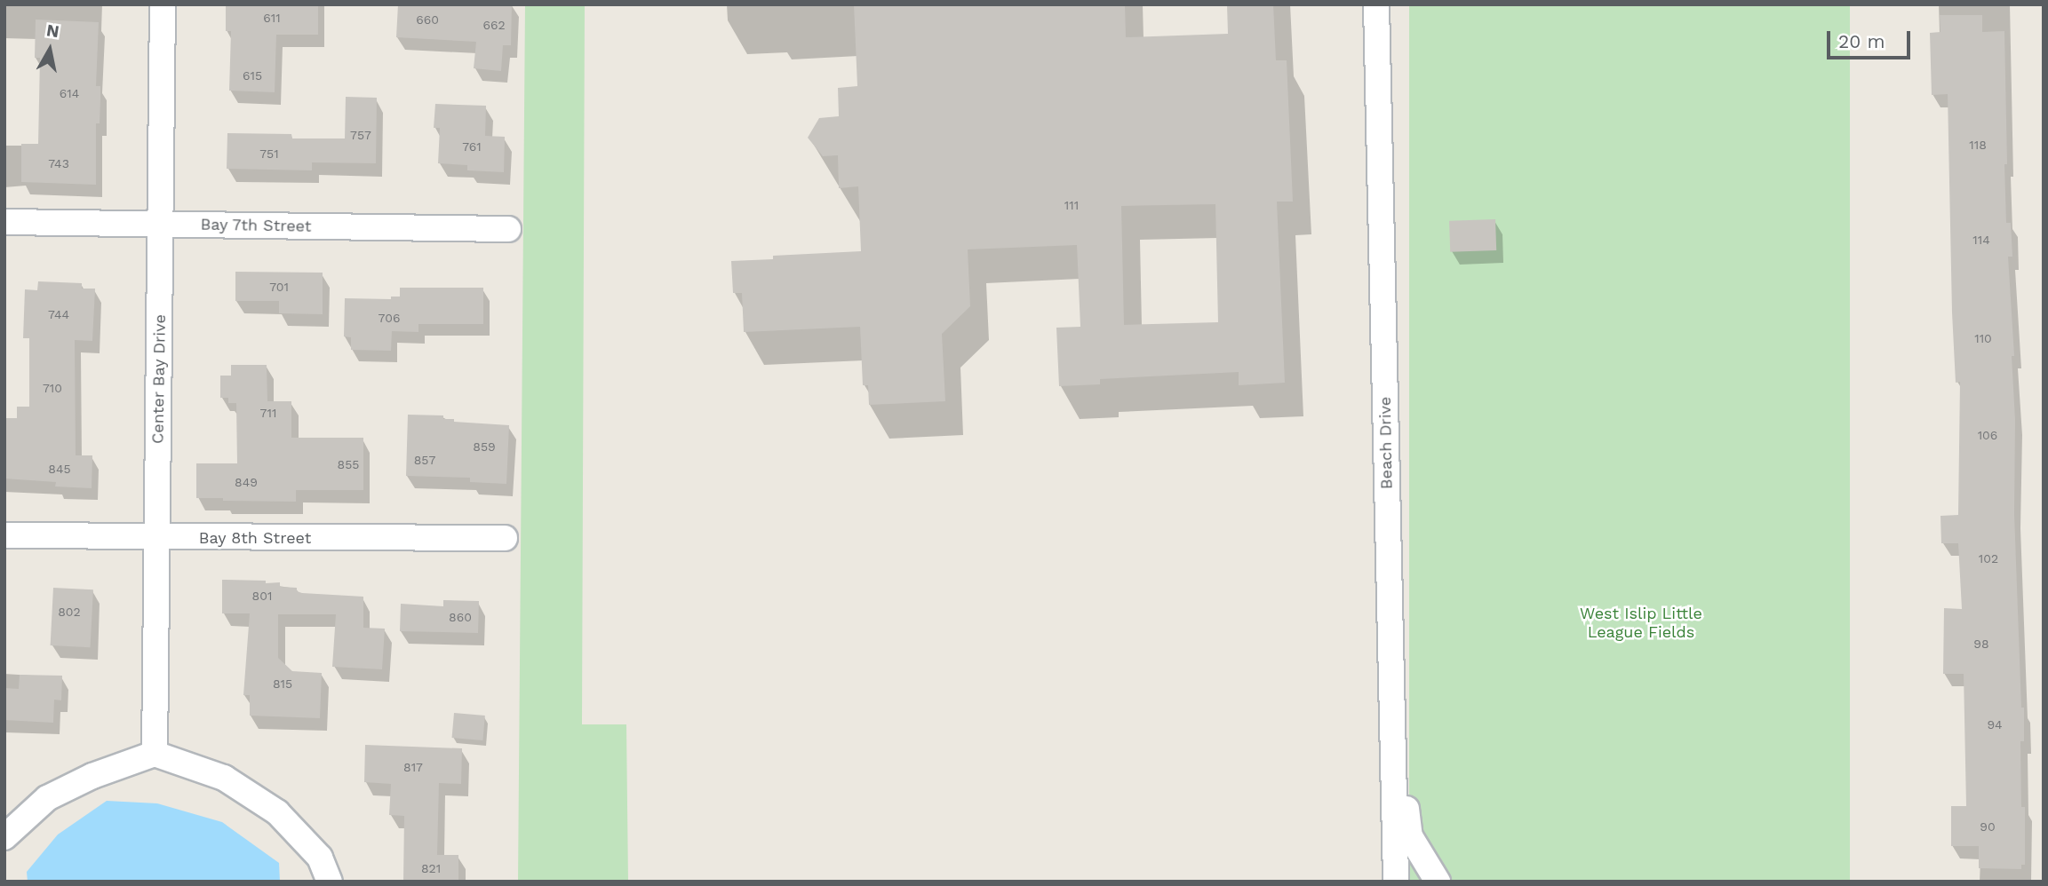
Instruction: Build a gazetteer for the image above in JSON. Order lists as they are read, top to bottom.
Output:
{
  "streets": {
    "street": [
      "Bay 7th Street",
      "Center Bay Drive",
      "Beach Drive",
      "Bay 8th Street"
    ]
  },
  "crossings": [
    ["Bay 7th Street", "Center Bay Drive"],
    ["Center Bay Drive", "Bay 8th Street"]
  ],
  "parks": ["West Islip Little League Fields"],
  "house_numbers": [
    "611",
    "660",
    "662",
    "615",
    "614",
    "757",
    "118",
    "761",
    "751",
    "743",
    "111",
    "114",
    "701",
    "744",
    "706",
    "110",
    "710",
    "711",
    "106",
    "859",
    "857",
    "855",
    "845",
    "849",
    "102",
    "801",
    "802",
    "860",
    "98",
    "815",
    "94",
    "817",
    "90",
    "821"
  ],
  "scale_bar": "20 m",
  "north": "top"
}
